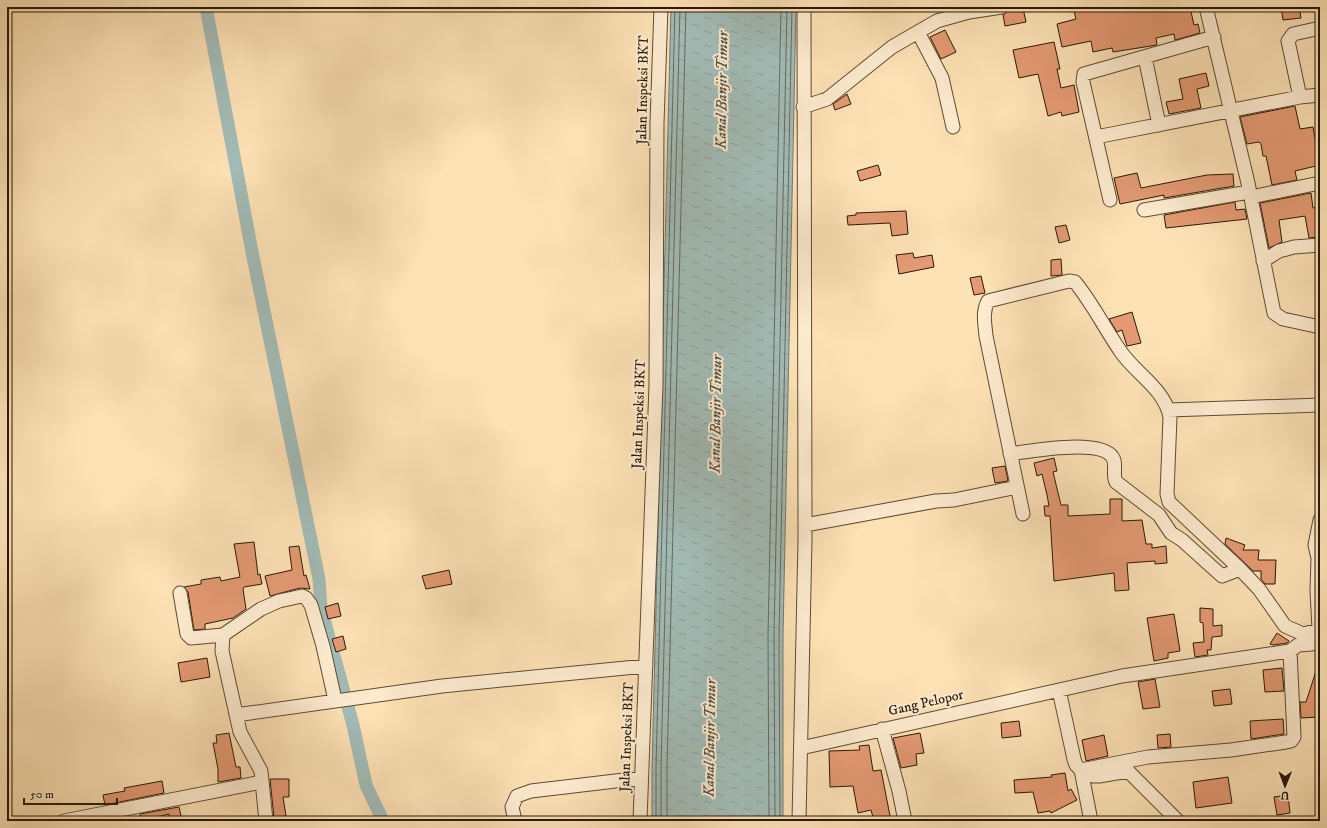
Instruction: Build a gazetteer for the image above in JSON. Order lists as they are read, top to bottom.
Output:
{
  "streets": {
    "street": ["Jalan Inspeksi BKT", "Gang Pelopor"]
  },
  "water": ["Kanal Banjir Timur"],
  "scale_bar": "50 m",
  "north": "bottom"
}
